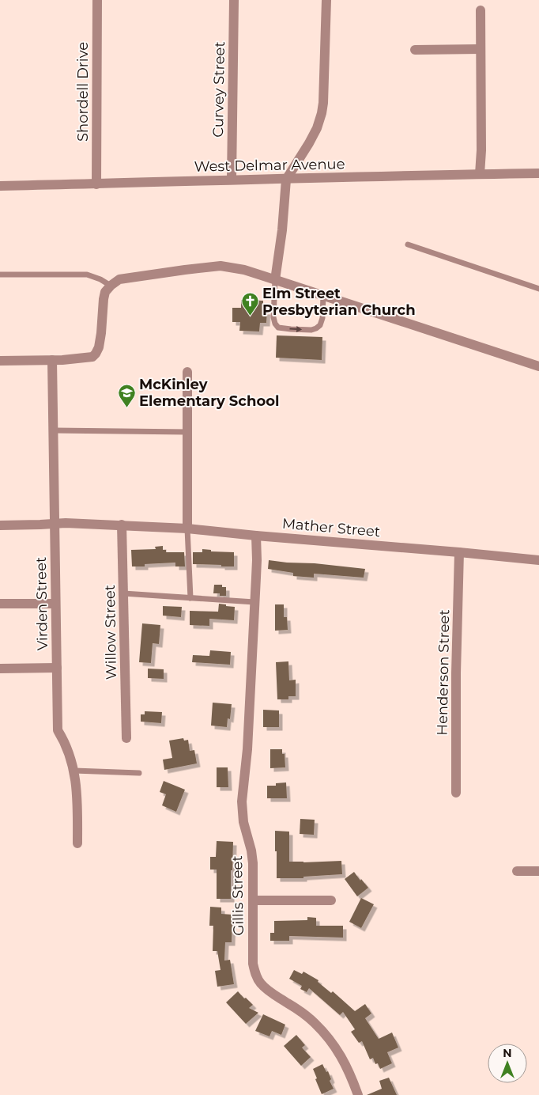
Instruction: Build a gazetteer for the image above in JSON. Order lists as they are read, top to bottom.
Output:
{
  "streets": {
    "street": [
      "Curvey Street",
      "Shordell Drive",
      "West Delmar Avenue",
      "Mather Street",
      "Virden Street",
      "Willow Street",
      "Henderson Street",
      "Gillis Street"
    ]
  },
  "crossings": [
    ["Curvey Street", "West Delmar Avenue"],
    ["Shordell Drive", "West Delmar Avenue"],
    ["Mather Street", "Virden Street"],
    ["Mather Street", "Willow Street"],
    ["Mather Street", "Henderson Street"],
    ["Mather Street", "Gillis Street"]
  ],
  "places": {
    "church": ["Elm Street Presbyterian Church"],
    "school or university": ["McKinley Elementary School"]
  },
  "north": "top"
}
